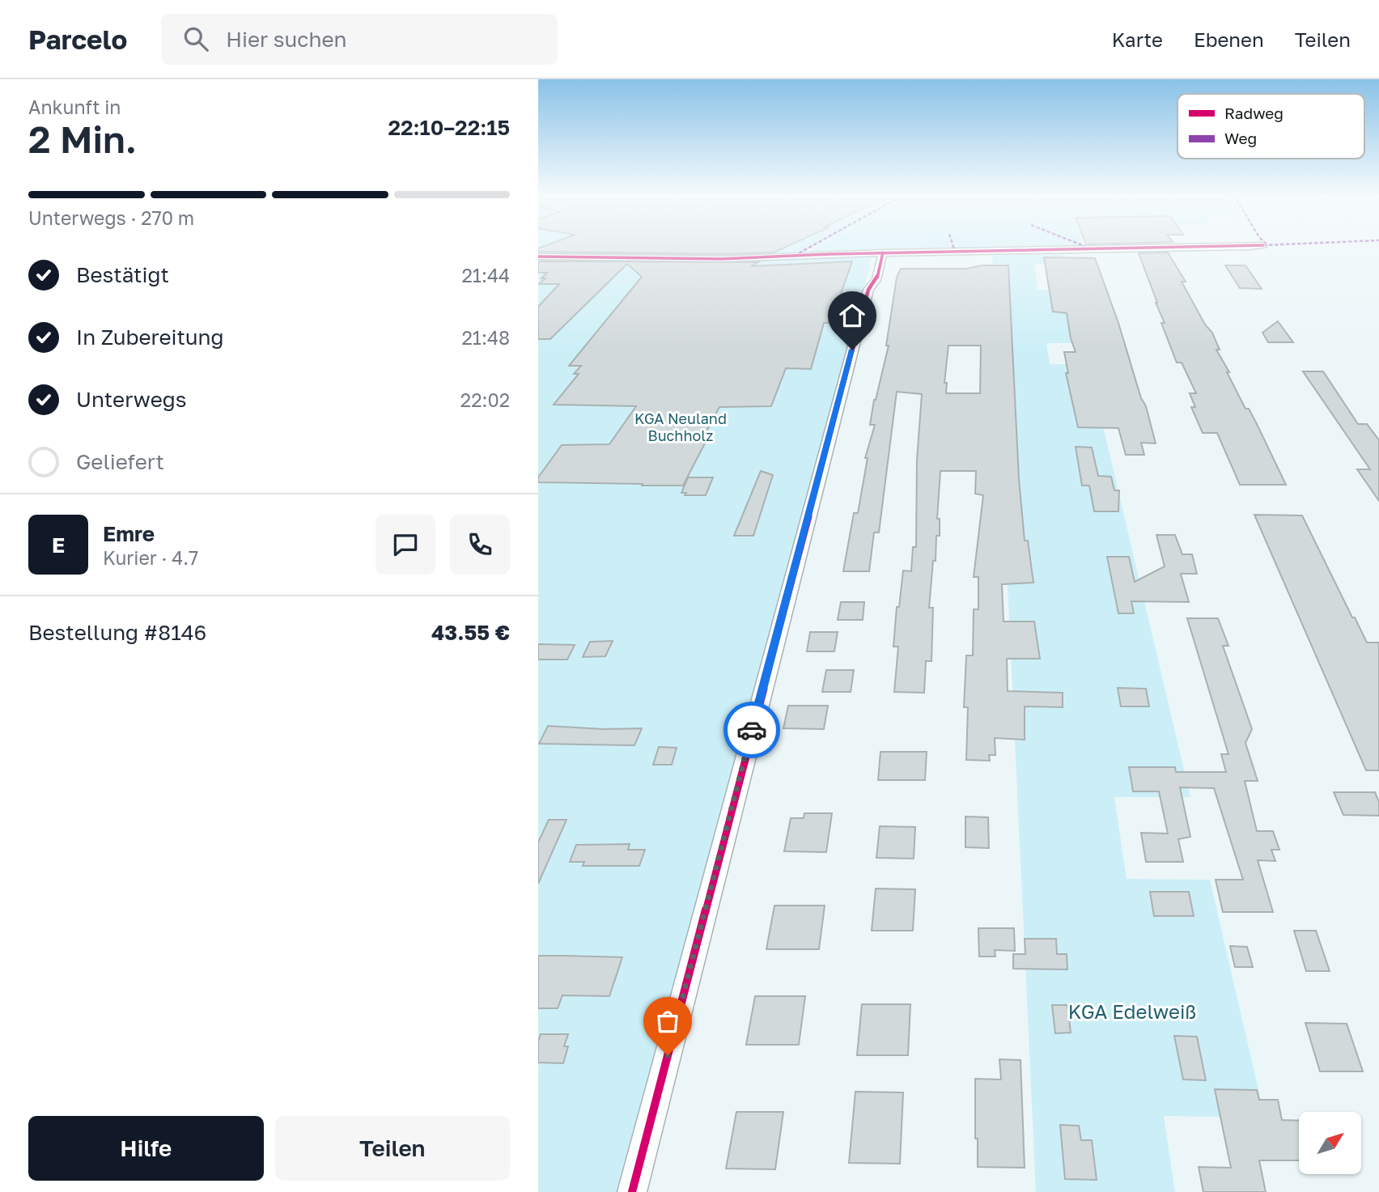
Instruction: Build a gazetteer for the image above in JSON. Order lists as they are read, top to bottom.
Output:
{
  "parks": ["KGA Neuland Buchholz", "KGA Edelweiß"],
  "legend": ["Radweg", "Weg"],
  "north": "top right",
  "page": {
    "header": "Parcelo",
    "search": "Hier suchen",
    "nav": ["Karte", "Ebenen", "Teilen"],
    "heading": ["2 Min.", "Ankunft in", "22:10–22:15"],
    "panel": [
      "Emre",
      "Kurier · 4.7",
      "Bestellung #8146",
      "43.55 €"
    ],
    "bar": "Unterwegs · 270 m",
    "list": [
      ["Bestätigt", "21:44"],
      ["In Zubereitung", "21:48"],
      ["Unterwegs", "22:02"],
      "Geliefert"
    ],
    "round": "E",
    "buttons": ["Hilfe", "Teilen"]
  }
}
